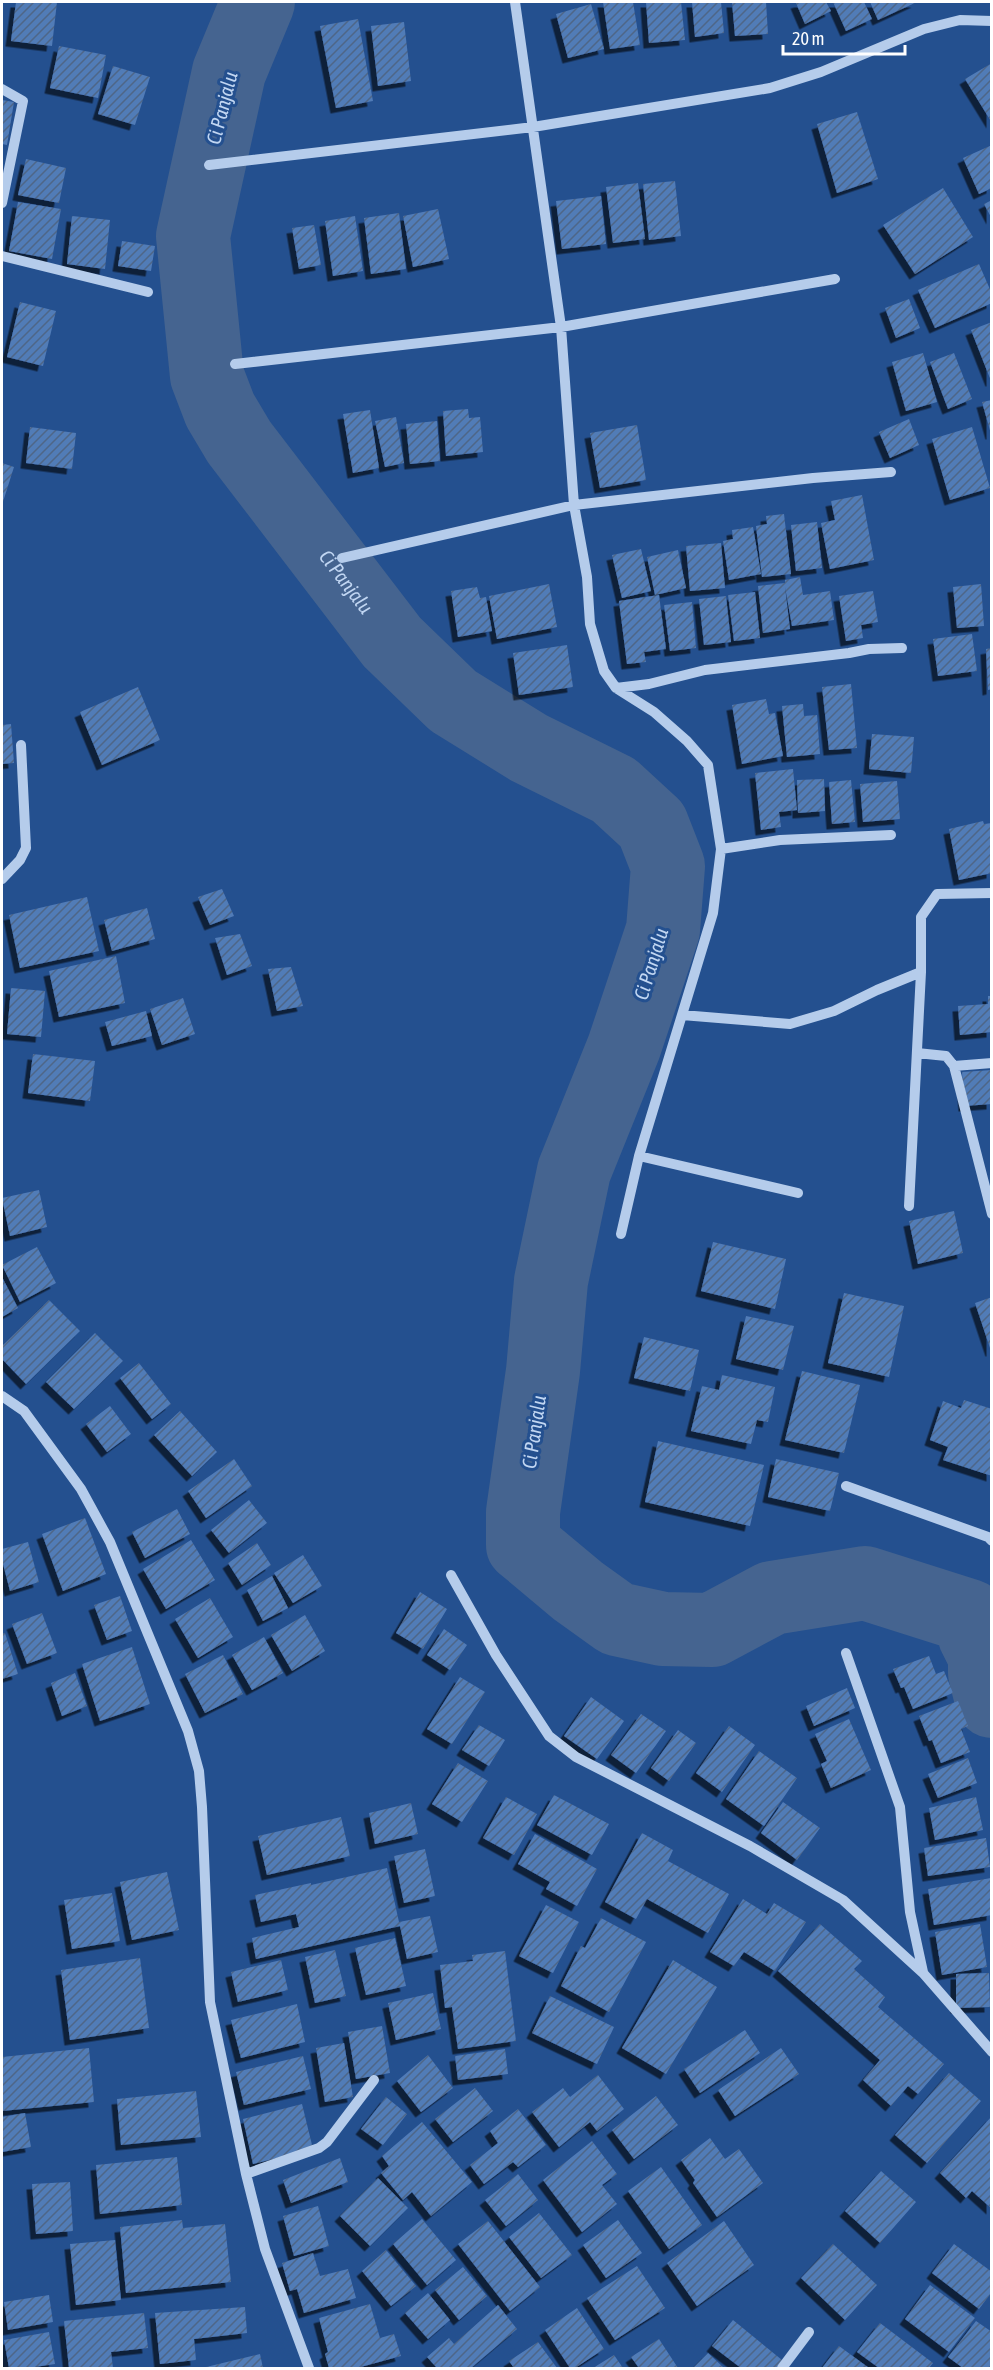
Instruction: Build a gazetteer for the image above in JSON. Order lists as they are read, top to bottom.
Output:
{
  "water": ["Ci Panjalu"],
  "scale_bar": "20 m"
}
